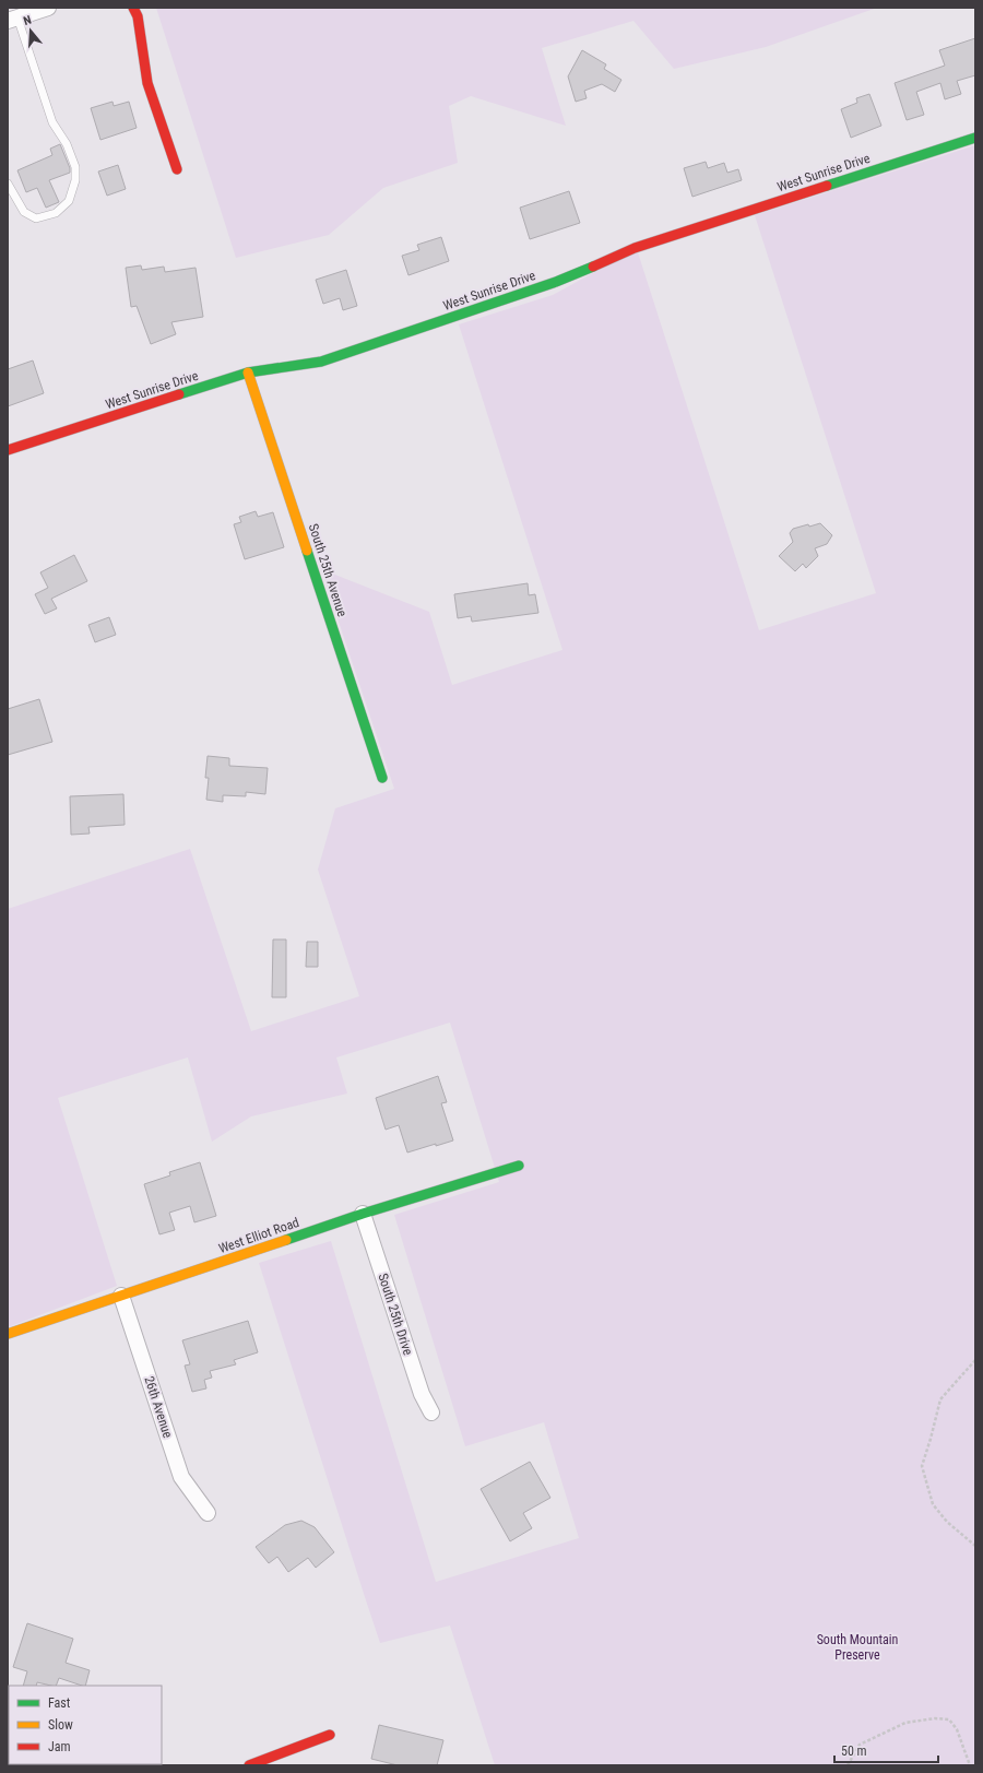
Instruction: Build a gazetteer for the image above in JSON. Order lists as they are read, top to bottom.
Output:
{
  "streets": {
    "street": [
      "West Sunrise Drive",
      "South 25th Avenue",
      "West Elliot Road",
      "South 25th Drive",
      "26th Avenue"
    ]
  },
  "crossings": [
    ["West Sunrise Drive", "South 25th Avenue"],
    ["West Elliot Road", "South 25th Drive"],
    ["West Elliot Road", "26th Avenue"]
  ],
  "parks": ["South Mountain Preserve"],
  "legend": ["Fast", "Slow", "Jam"],
  "scale_bar": "50 m",
  "north": "top"
}
